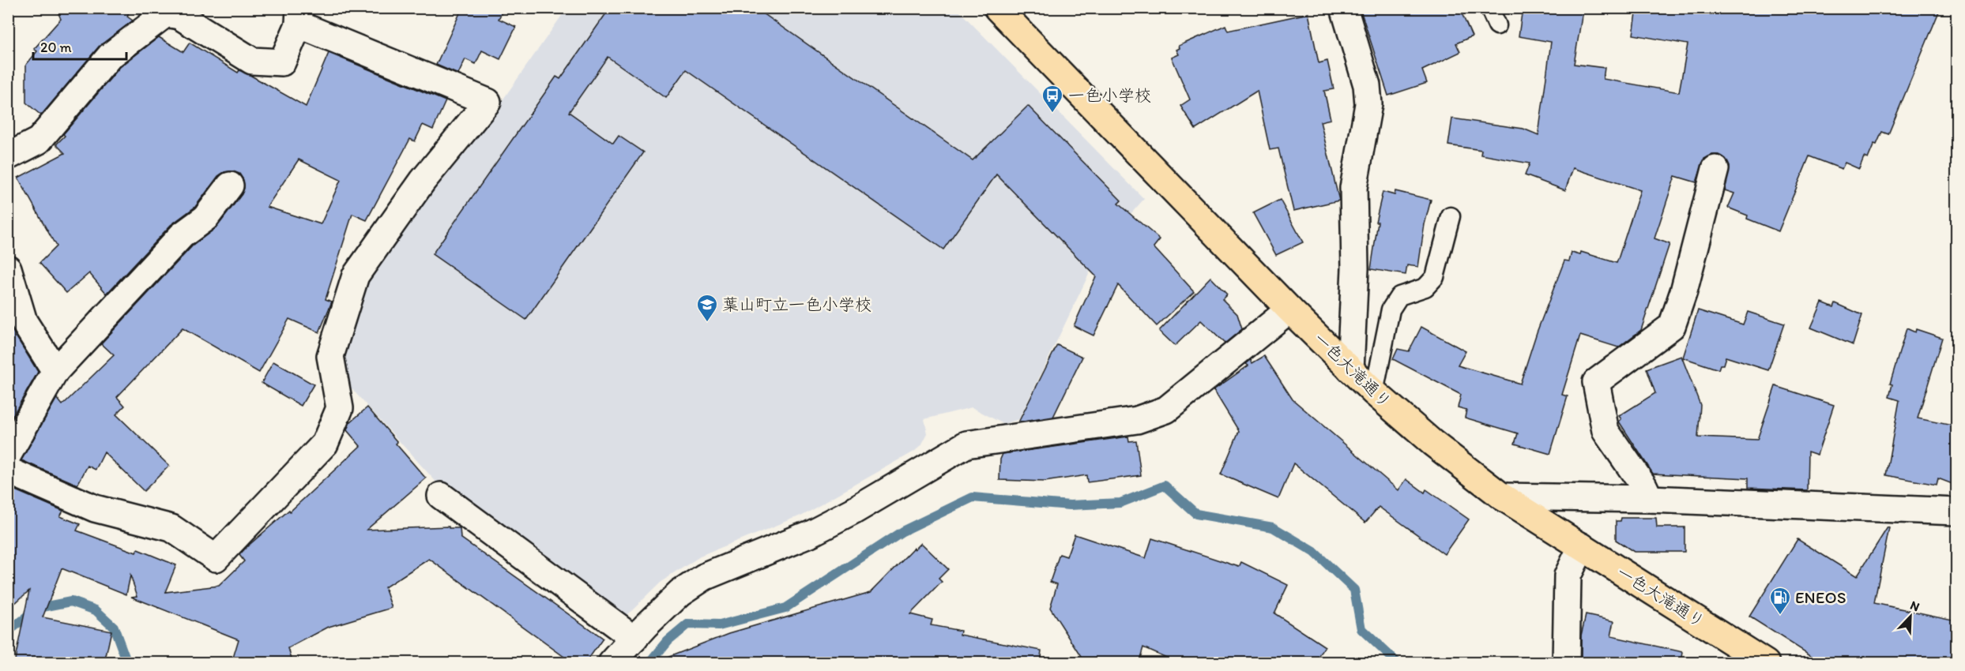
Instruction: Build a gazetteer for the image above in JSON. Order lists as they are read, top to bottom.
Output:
{
  "streets": {
    "main road": ["一色大滝通り"]
  },
  "places": {
    "bus stop": ["一色小学校"],
    "school or university": ["葉山町立一色小学校"],
    "fuel station": ["ENEOS"]
  },
  "scale_bar": "20 m",
  "north": "top right"
}
